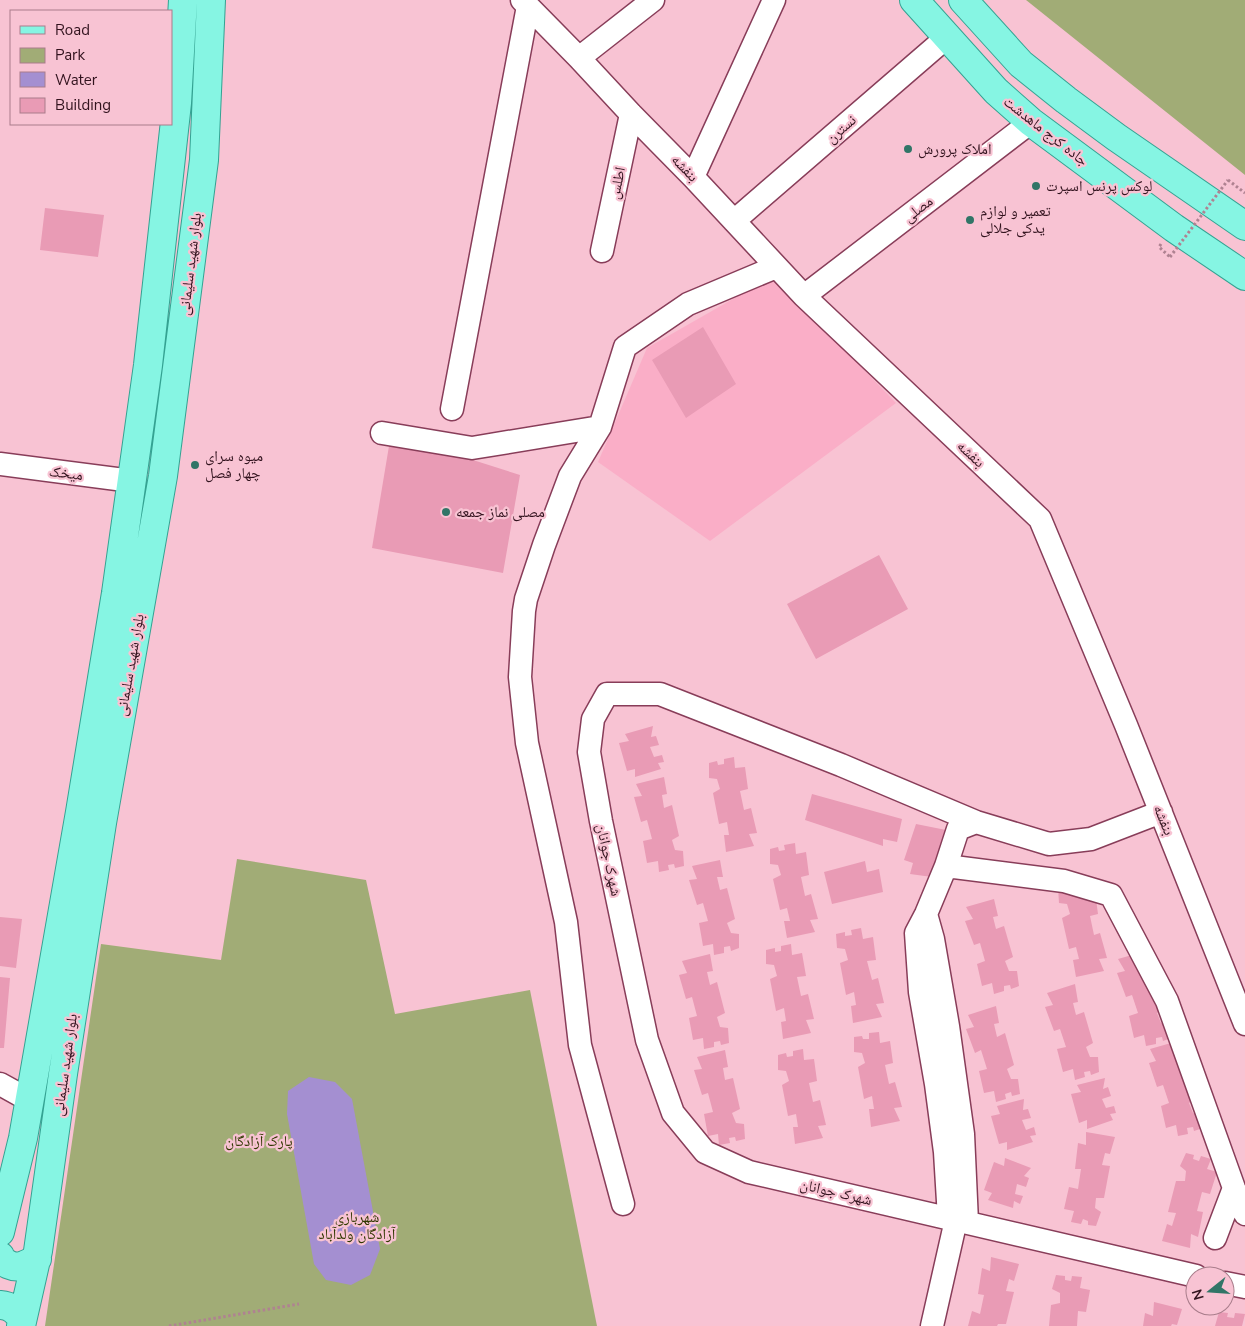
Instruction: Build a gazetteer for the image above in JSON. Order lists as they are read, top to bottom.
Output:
{
  "streets": {
    "main road": ["جاده کرج ماهدشت", "بلوار شهید سلیمانی"],
    "street": [
      "نسترن",
      "بنفشه",
      "اطلس",
      "مصلی",
      "میخک",
      "شهرک جوانان"
    ]
  },
  "crossings": [
    ["نسترن", "جاده کرج ماهدشت"],
    ["نسترن", "بنفشه"],
    ["جاده کرج ماهدشت", "مصلی"],
    ["بنفشه", "اطلس"],
    ["بنفشه", "مصلی"],
    ["بنفشه", "شهرک جوانان"],
    ["بلوار شهید سلیمانی", "میخک"]
  ],
  "parks": ["پارک آزادگان", "شهربازی آزادگان ولدآباد"],
  "places": [
    "املاک پرورش",
    "لوکس پرنس اسپرت",
    "تعمیر و لوازم یدکی جلالی",
    "میوه سرای چهار فصل",
    "مصلی نماز جمعه"
  ],
  "legend": [
    "Road",
    "Park",
    "Water",
    "Building"
  ],
  "north": "left"
}
